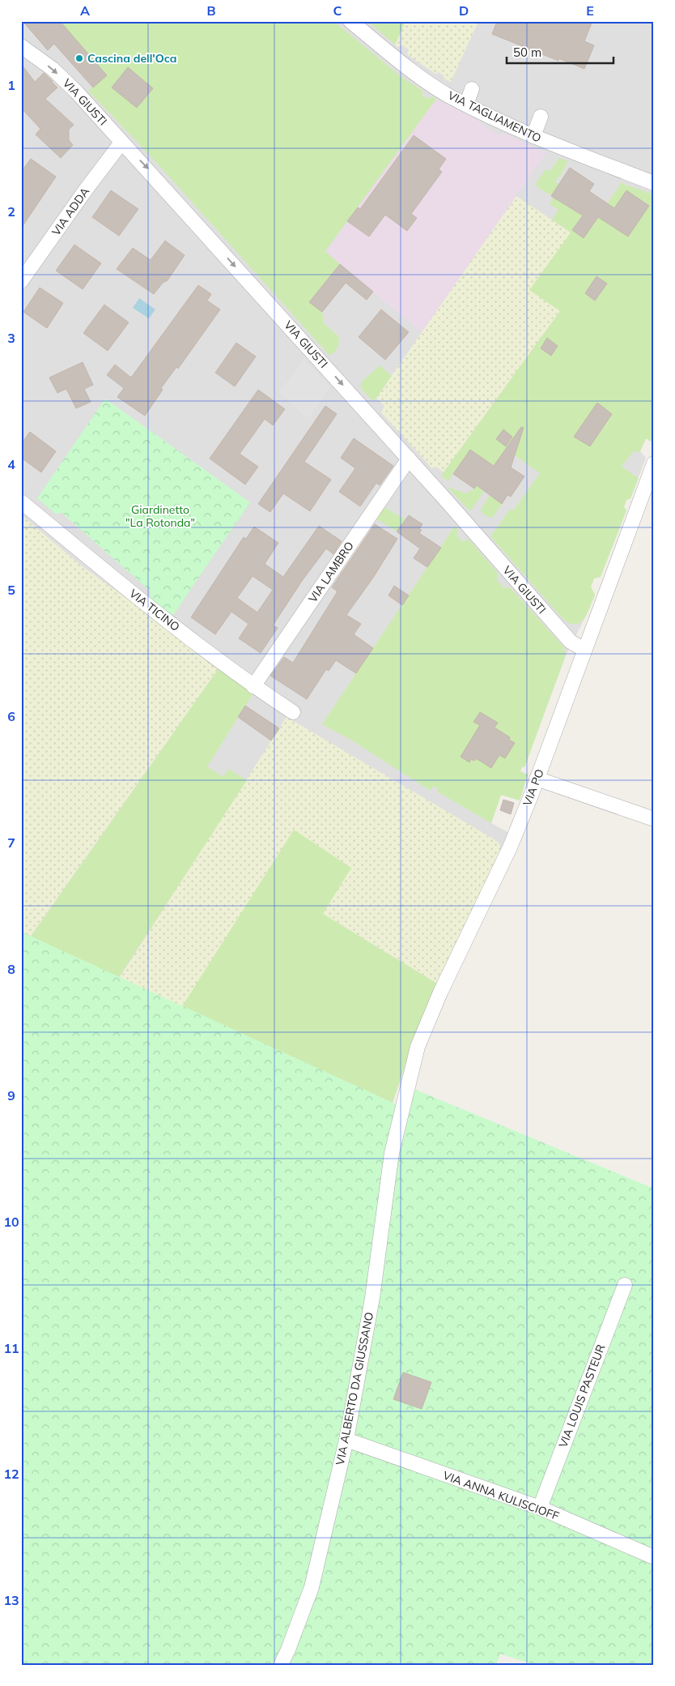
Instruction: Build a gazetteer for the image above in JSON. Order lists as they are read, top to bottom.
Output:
{
  "streets": {
    "street": [
      "VIA GIUSTI",
      "VIA TAGLIAMENTO",
      "VIA ADDA",
      "VIA LAMBRO",
      "VIA TICINO",
      "VIA PO",
      "VIA ALBERTO DA GIUSSANO",
      "VIA LOUIS PASTEUR",
      "VIA ANNA KULISCIOFF"
    ]
  },
  "crossings": [
    ["VIA GIUSTI", "VIA ADDA"],
    ["VIA GIUSTI", "VIA LAMBRO"],
    ["VIA GIUSTI", "VIA PO"],
    ["VIA LAMBRO", "VIA TICINO"],
    ["VIA PO", "VIA ALBERTO DA GIUSSANO"],
    ["VIA ALBERTO DA GIUSSANO", "VIA ANNA KULISCIOFF"],
    ["VIA LOUIS PASTEUR", "VIA ANNA KULISCIOFF"]
  ],
  "one_way": ["VIA GIUSTI"],
  "parks": ["Giardinetto \"La Rotonda\""],
  "places": ["Cascina dell'Oca"],
  "scale_bar": "50 m",
  "grid": {
    "columns": [
      "A",
      "B",
      "C",
      "D",
      "E"
    ],
    "rows": [
      "1",
      "2",
      "3",
      "4",
      "5",
      "6",
      "7",
      "8",
      "9",
      "10",
      "11",
      "12",
      "13"
    ]
  }
}
